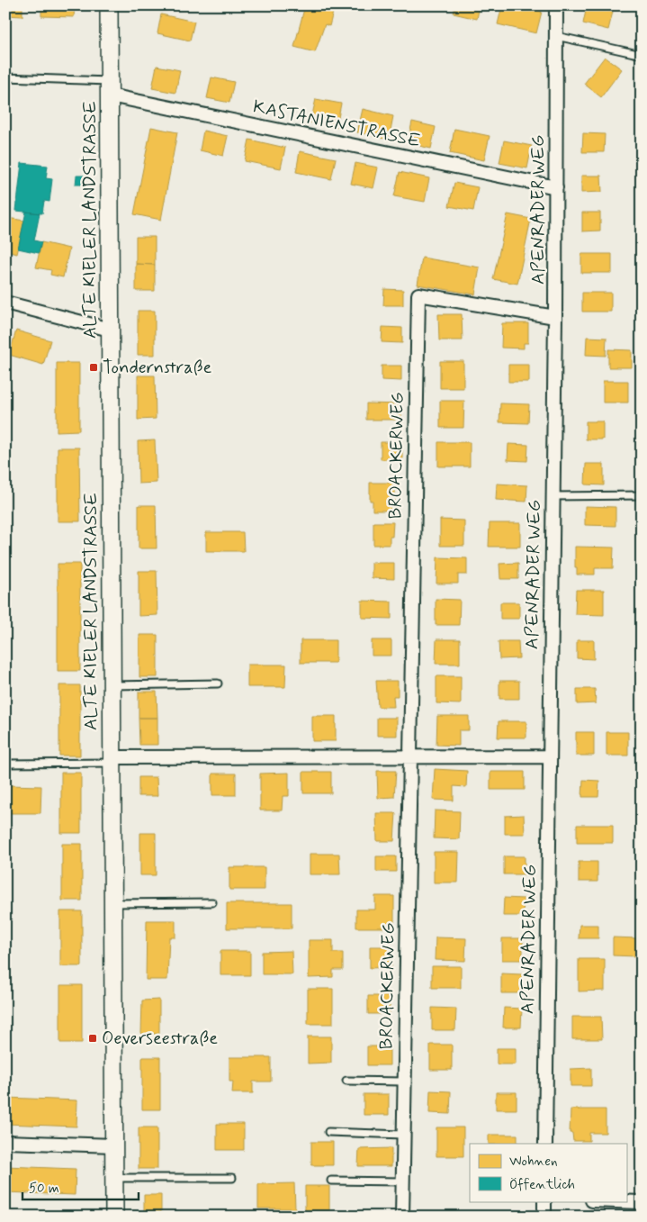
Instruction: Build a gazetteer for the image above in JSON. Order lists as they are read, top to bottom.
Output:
{
  "streets": {
    "street": [
      "KASTANIENSTRASSE",
      "APENRADER WEG",
      "ALTE KIELER LANDSTRASSE",
      "BROACKERWEG"
    ]
  },
  "crossings": [
    ["KASTANIENSTRASSE", "APENRADER WEG"],
    ["KASTANIENSTRASSE", "ALTE KIELER LANDSTRASSE"],
    ["APENRADER WEG", "BROACKERWEG"]
  ],
  "places": {
    "transit": ["Tondernstraße", "Oeverseestraße"]
  },
  "legend": ["Wohnen", "Öffentlich"],
  "scale_bar": "50 m"
}
